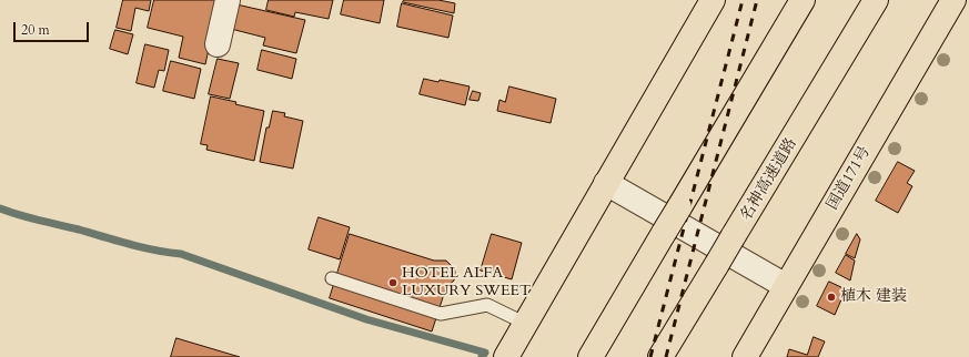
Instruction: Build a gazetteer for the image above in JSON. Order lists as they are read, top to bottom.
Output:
{
  "streets": {
    "highway": ["国道171号", "名神高速道路"]
  },
  "places": ["HOTEL ALFA LUXURY SWEET", "植木 建装"],
  "scale_bar": "20 m"
}
